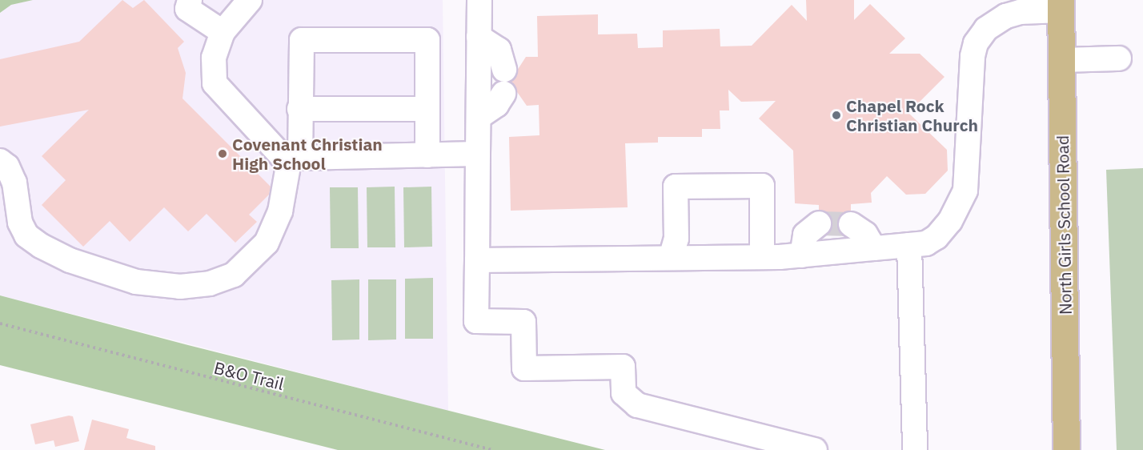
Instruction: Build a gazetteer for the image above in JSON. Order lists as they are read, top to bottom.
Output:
{
  "streets": {
    "main road": ["North Girls School Road"],
    "path": ["B&O Trail"]
  },
  "places": ["Chapel Rock Christian Church", "Covenant Christian High School"]
}
